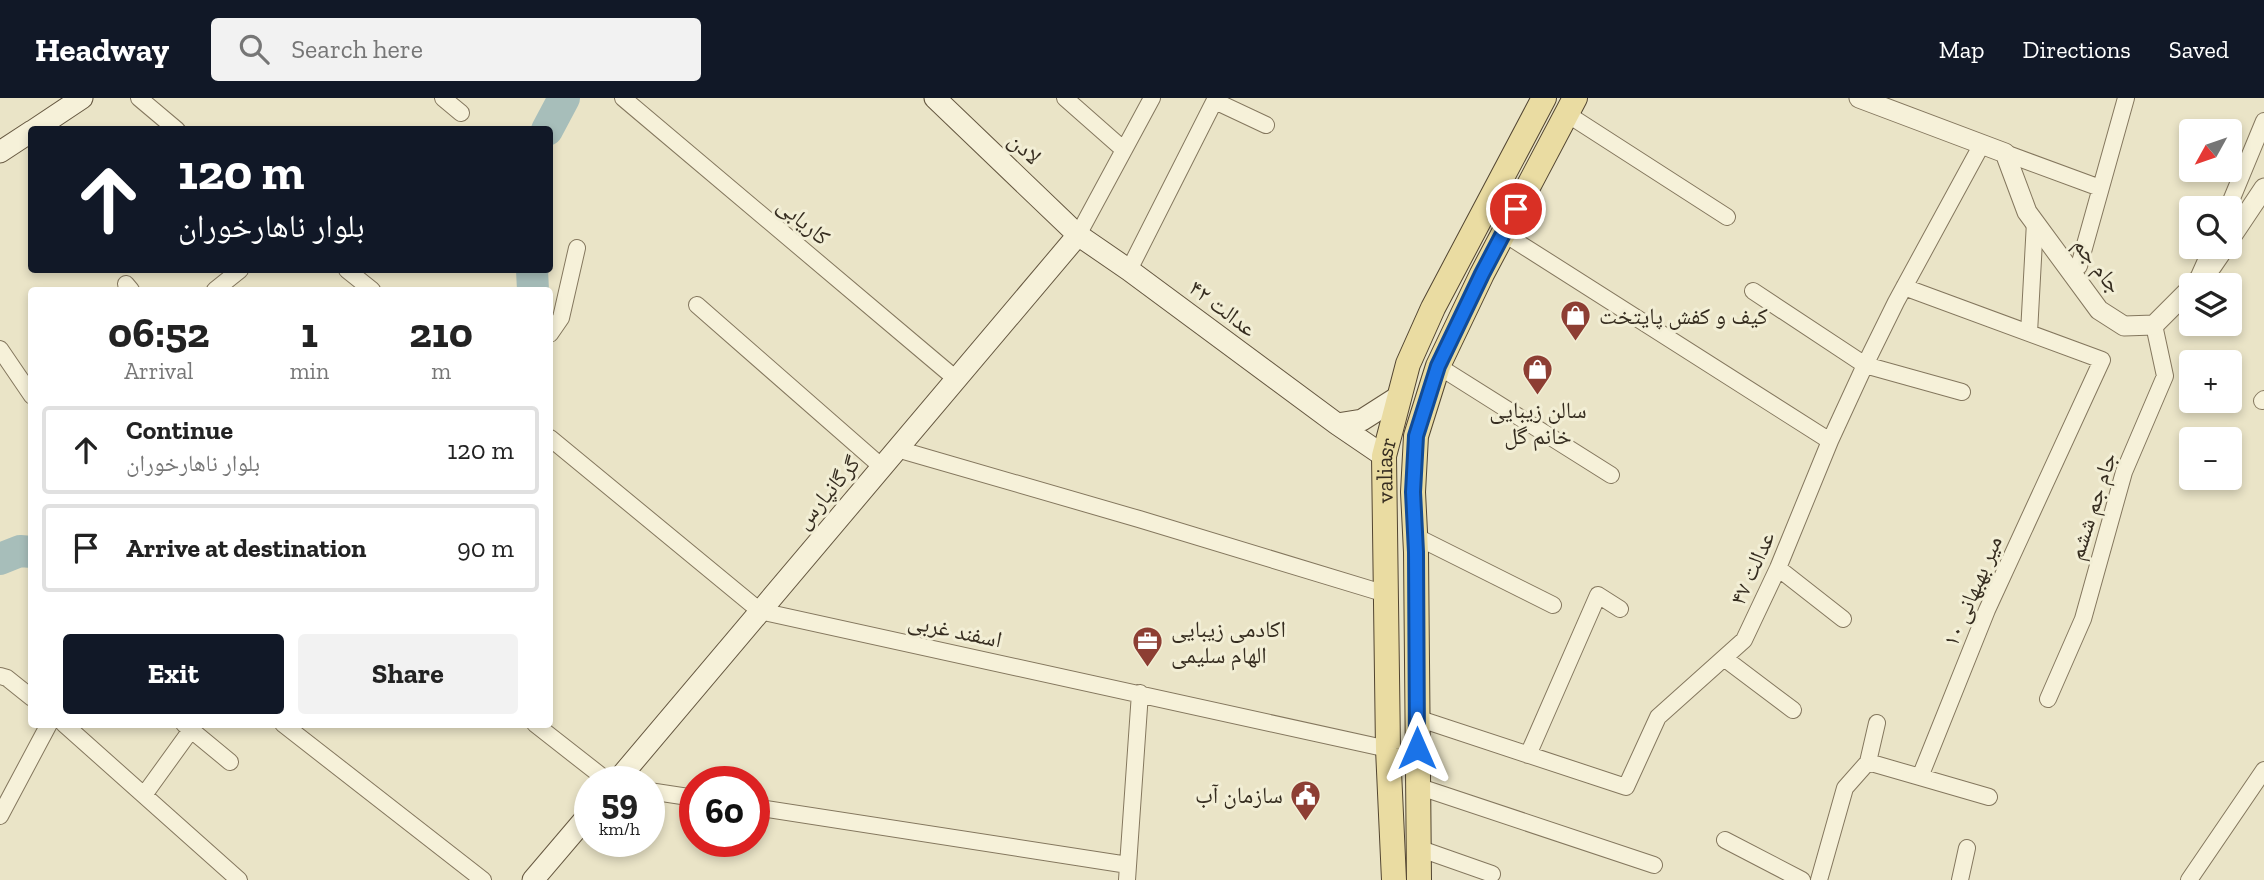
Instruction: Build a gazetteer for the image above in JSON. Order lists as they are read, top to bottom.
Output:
{
  "streets": {
    "main road": [
      "لادن",
      "عدالت ۴۲",
      "valiasr",
      "گرگانپارس"
    ],
    "street": [
      "کاریابی",
      "جام جم",
      "جام جم ششم",
      "عدالت ۴۷",
      "۱۰ میر بهبهانی",
      "اسفند غربی"
    ]
  },
  "crossings": [
    ["لادن", "عدالت ۴۲"],
    ["لادن", "گرگانپارس"],
    ["کاریابی", "گرگانپارس"],
    ["جام جم", "جام جم ششم"],
    ["عدالت ۴۲", "valiasr"],
    ["عدالت ۴۲", "گرگانپارس"],
    ["valiasr", "اسفند غربی"],
    ["گرگانپارس", "اسفند غربی"]
  ],
  "places": {
    "shop": ["کیف و کفش پایتخت", "سالن زیبایی خانم گل"],
    "office": ["اکادمی زیبایی الهام سلیمی"],
    "public building": ["سازمان آب"]
  },
  "north": "bottom left",
  "page": {
    "header": "Headway",
    "search": "Search here",
    "nav": ["Map", "Directions", "Saved"],
    "map_buttons": ["+", "−"],
    "turn": ["120 m", "بلوار ناهارخوران"],
    "eta": [
      "06:52",
      "Arrival",
      "1",
      "min",
      "210",
      "m"
    ],
    "list": [
      {
        "name": "Continue",
        "note": "بلوار ناهارخوران",
        "value": "120 m"
      },
      {
        "name": "Arrive at destination",
        "value": "90 m"
      }
    ],
    "buttons": ["Exit", "Share"],
    "speed": "59 km/h",
    "limit": "60"
  }
}
